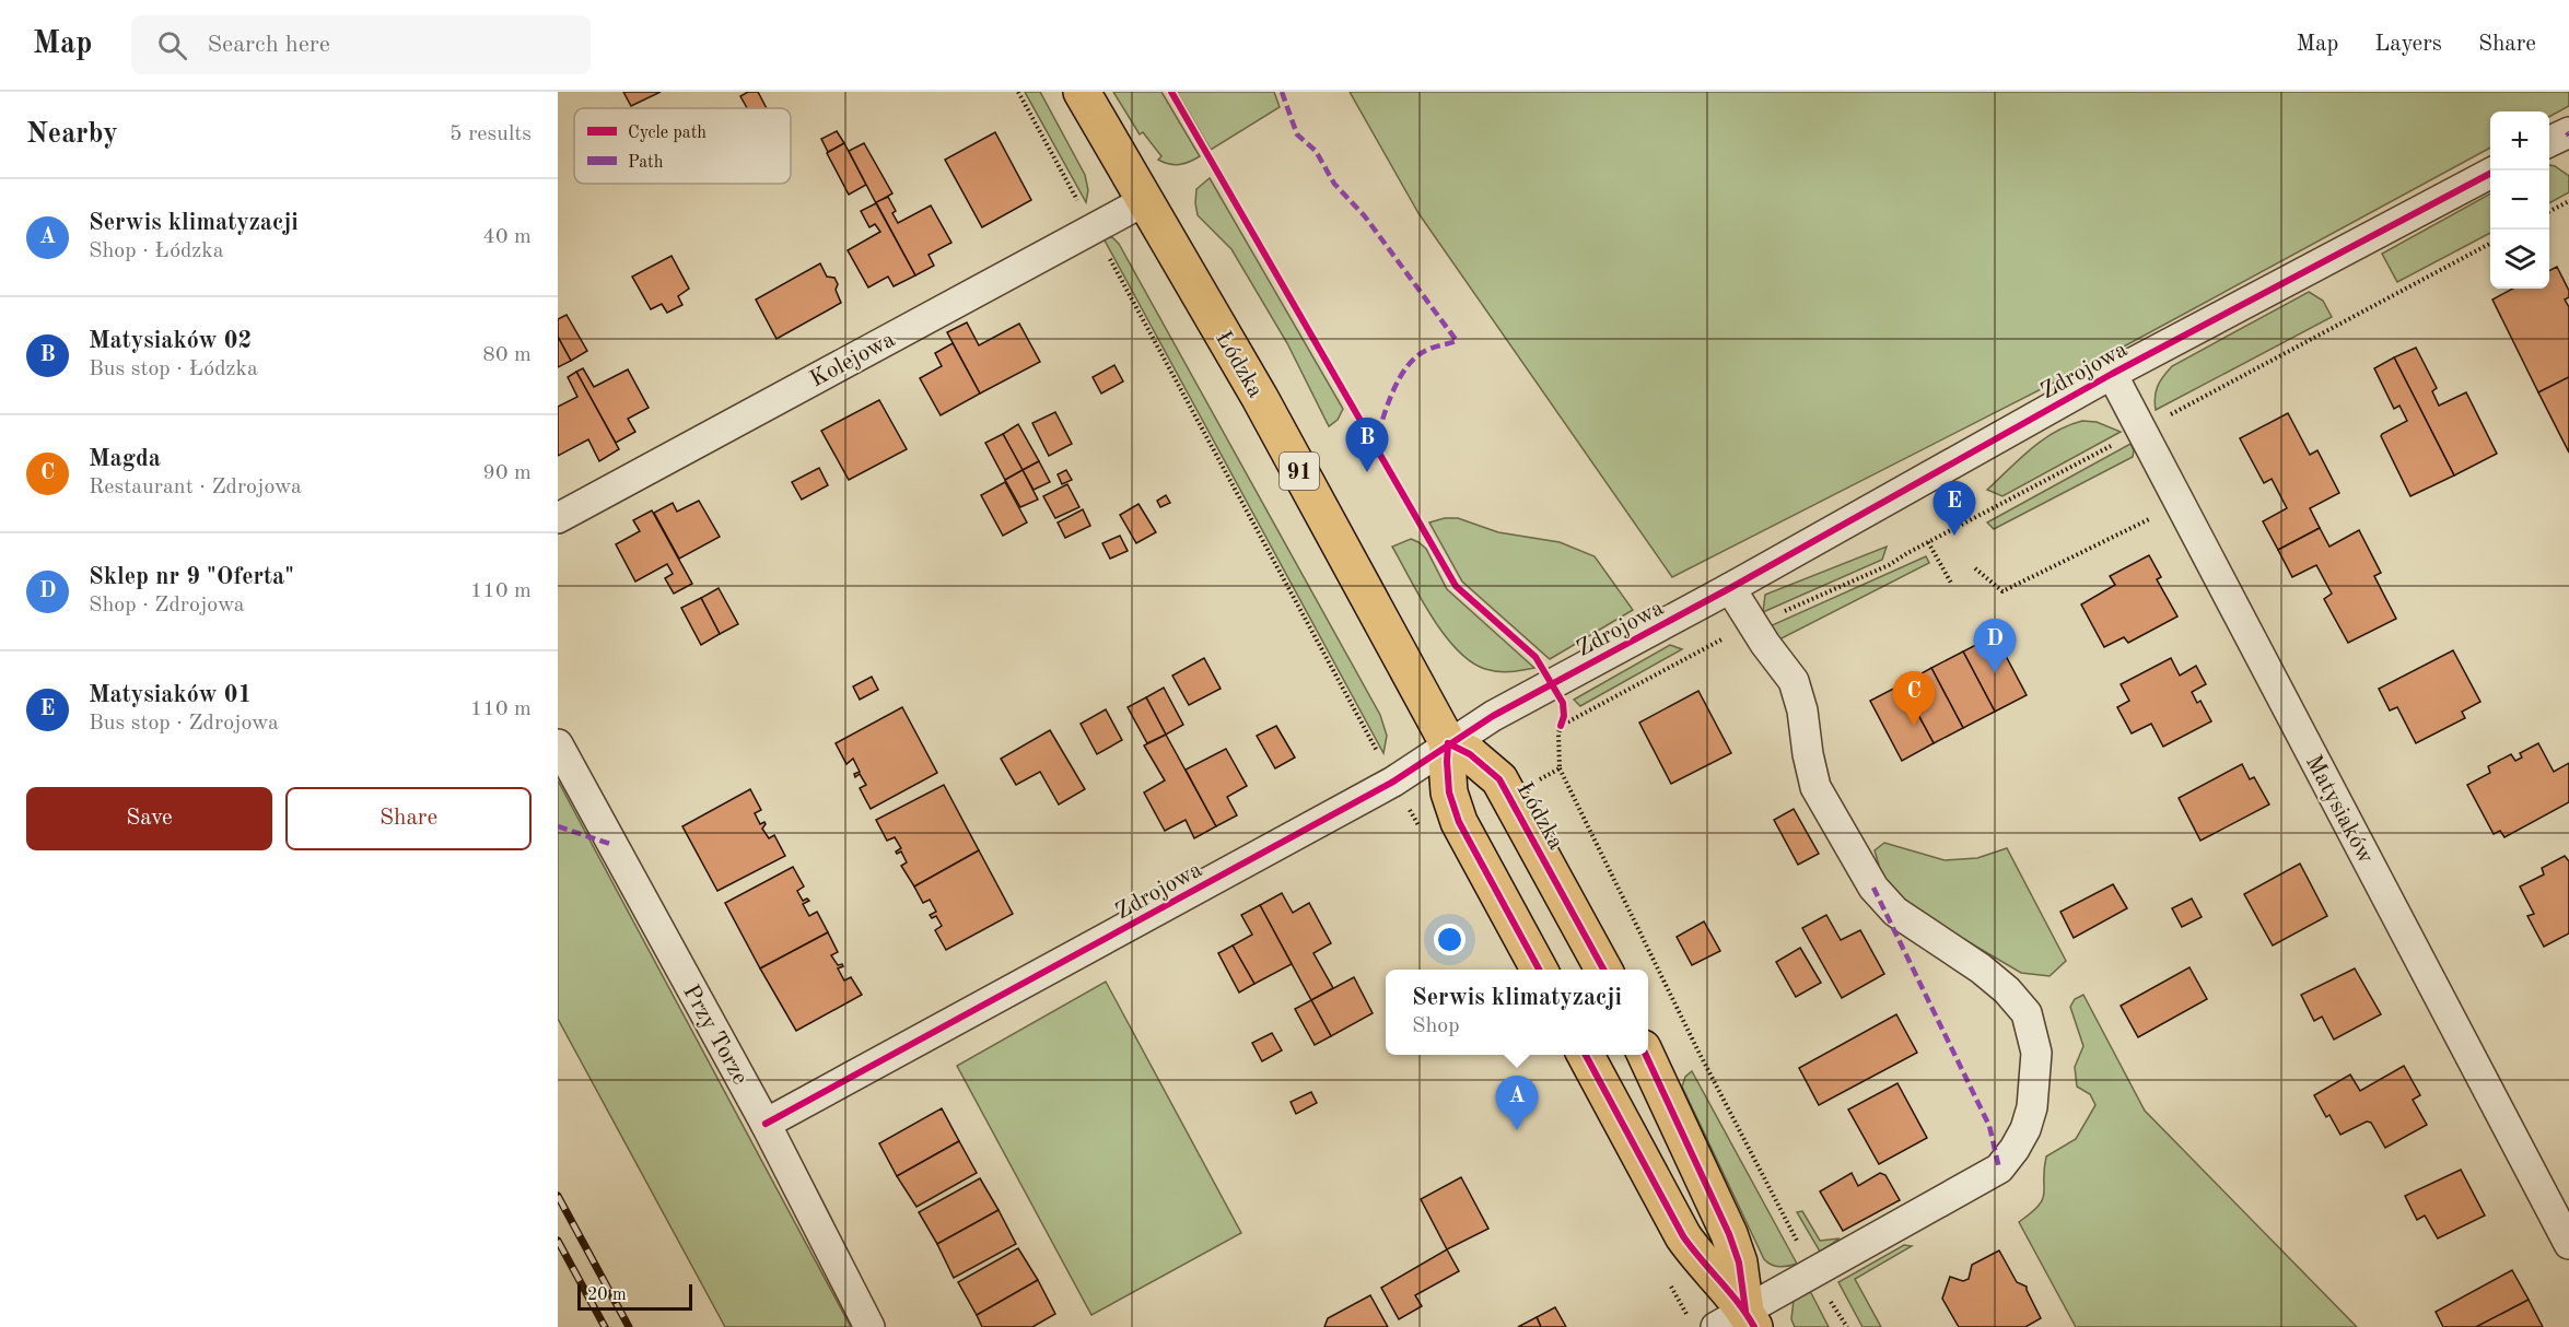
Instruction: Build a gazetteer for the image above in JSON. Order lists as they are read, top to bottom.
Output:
{
  "streets": {
    "main road": ["Łódzka", "91"],
    "street": [
      "Kolejowa",
      "Zdrojowa",
      "Matysiaków",
      "Przy Torze"
    ]
  },
  "crossings": [
    ["Kolejowa", "Łódzka"],
    ["Łódzka", "Zdrojowa"],
    ["Zdrojowa", "Matysiaków"],
    ["Zdrojowa", "Przy Torze"]
  ],
  "legend": ["Cycle path", "Path"],
  "scale_bar": "20 m",
  "page": {
    "header": "Map",
    "search": "Search here",
    "nav": ["Map", "Layers", "Share"],
    "heading": ["Nearby", "5 results"],
    "map_buttons": ["+", "−"],
    "list": [
      {
        "mark": "A",
        "name": "Serwis klimatyzacji",
        "note": "Shop · Łódzka",
        "value": "40 m"
      },
      {
        "mark": "B",
        "name": "Matysiaków 02",
        "note": "Bus stop · Łódzka",
        "value": "80 m"
      },
      {
        "mark": "C",
        "name": "Magda",
        "note": "Restaurant · Zdrojowa",
        "value": "90 m"
      },
      {
        "mark": "D",
        "name": "Sklep nr 9 \"Oferta\"",
        "note": "Shop · Zdrojowa",
        "value": "110 m"
      },
      {
        "mark": "E",
        "name": "Matysiaków 01",
        "note": "Bus stop · Zdrojowa",
        "value": "110 m"
      }
    ],
    "pins": [
      "B",
      "E",
      "D",
      "C",
      "A"
    ],
    "buttons": ["Save", "Share"],
    "popup": ["Serwis klimatyzacji", "Shop"],
    "scale": "20 m"
  }
}
